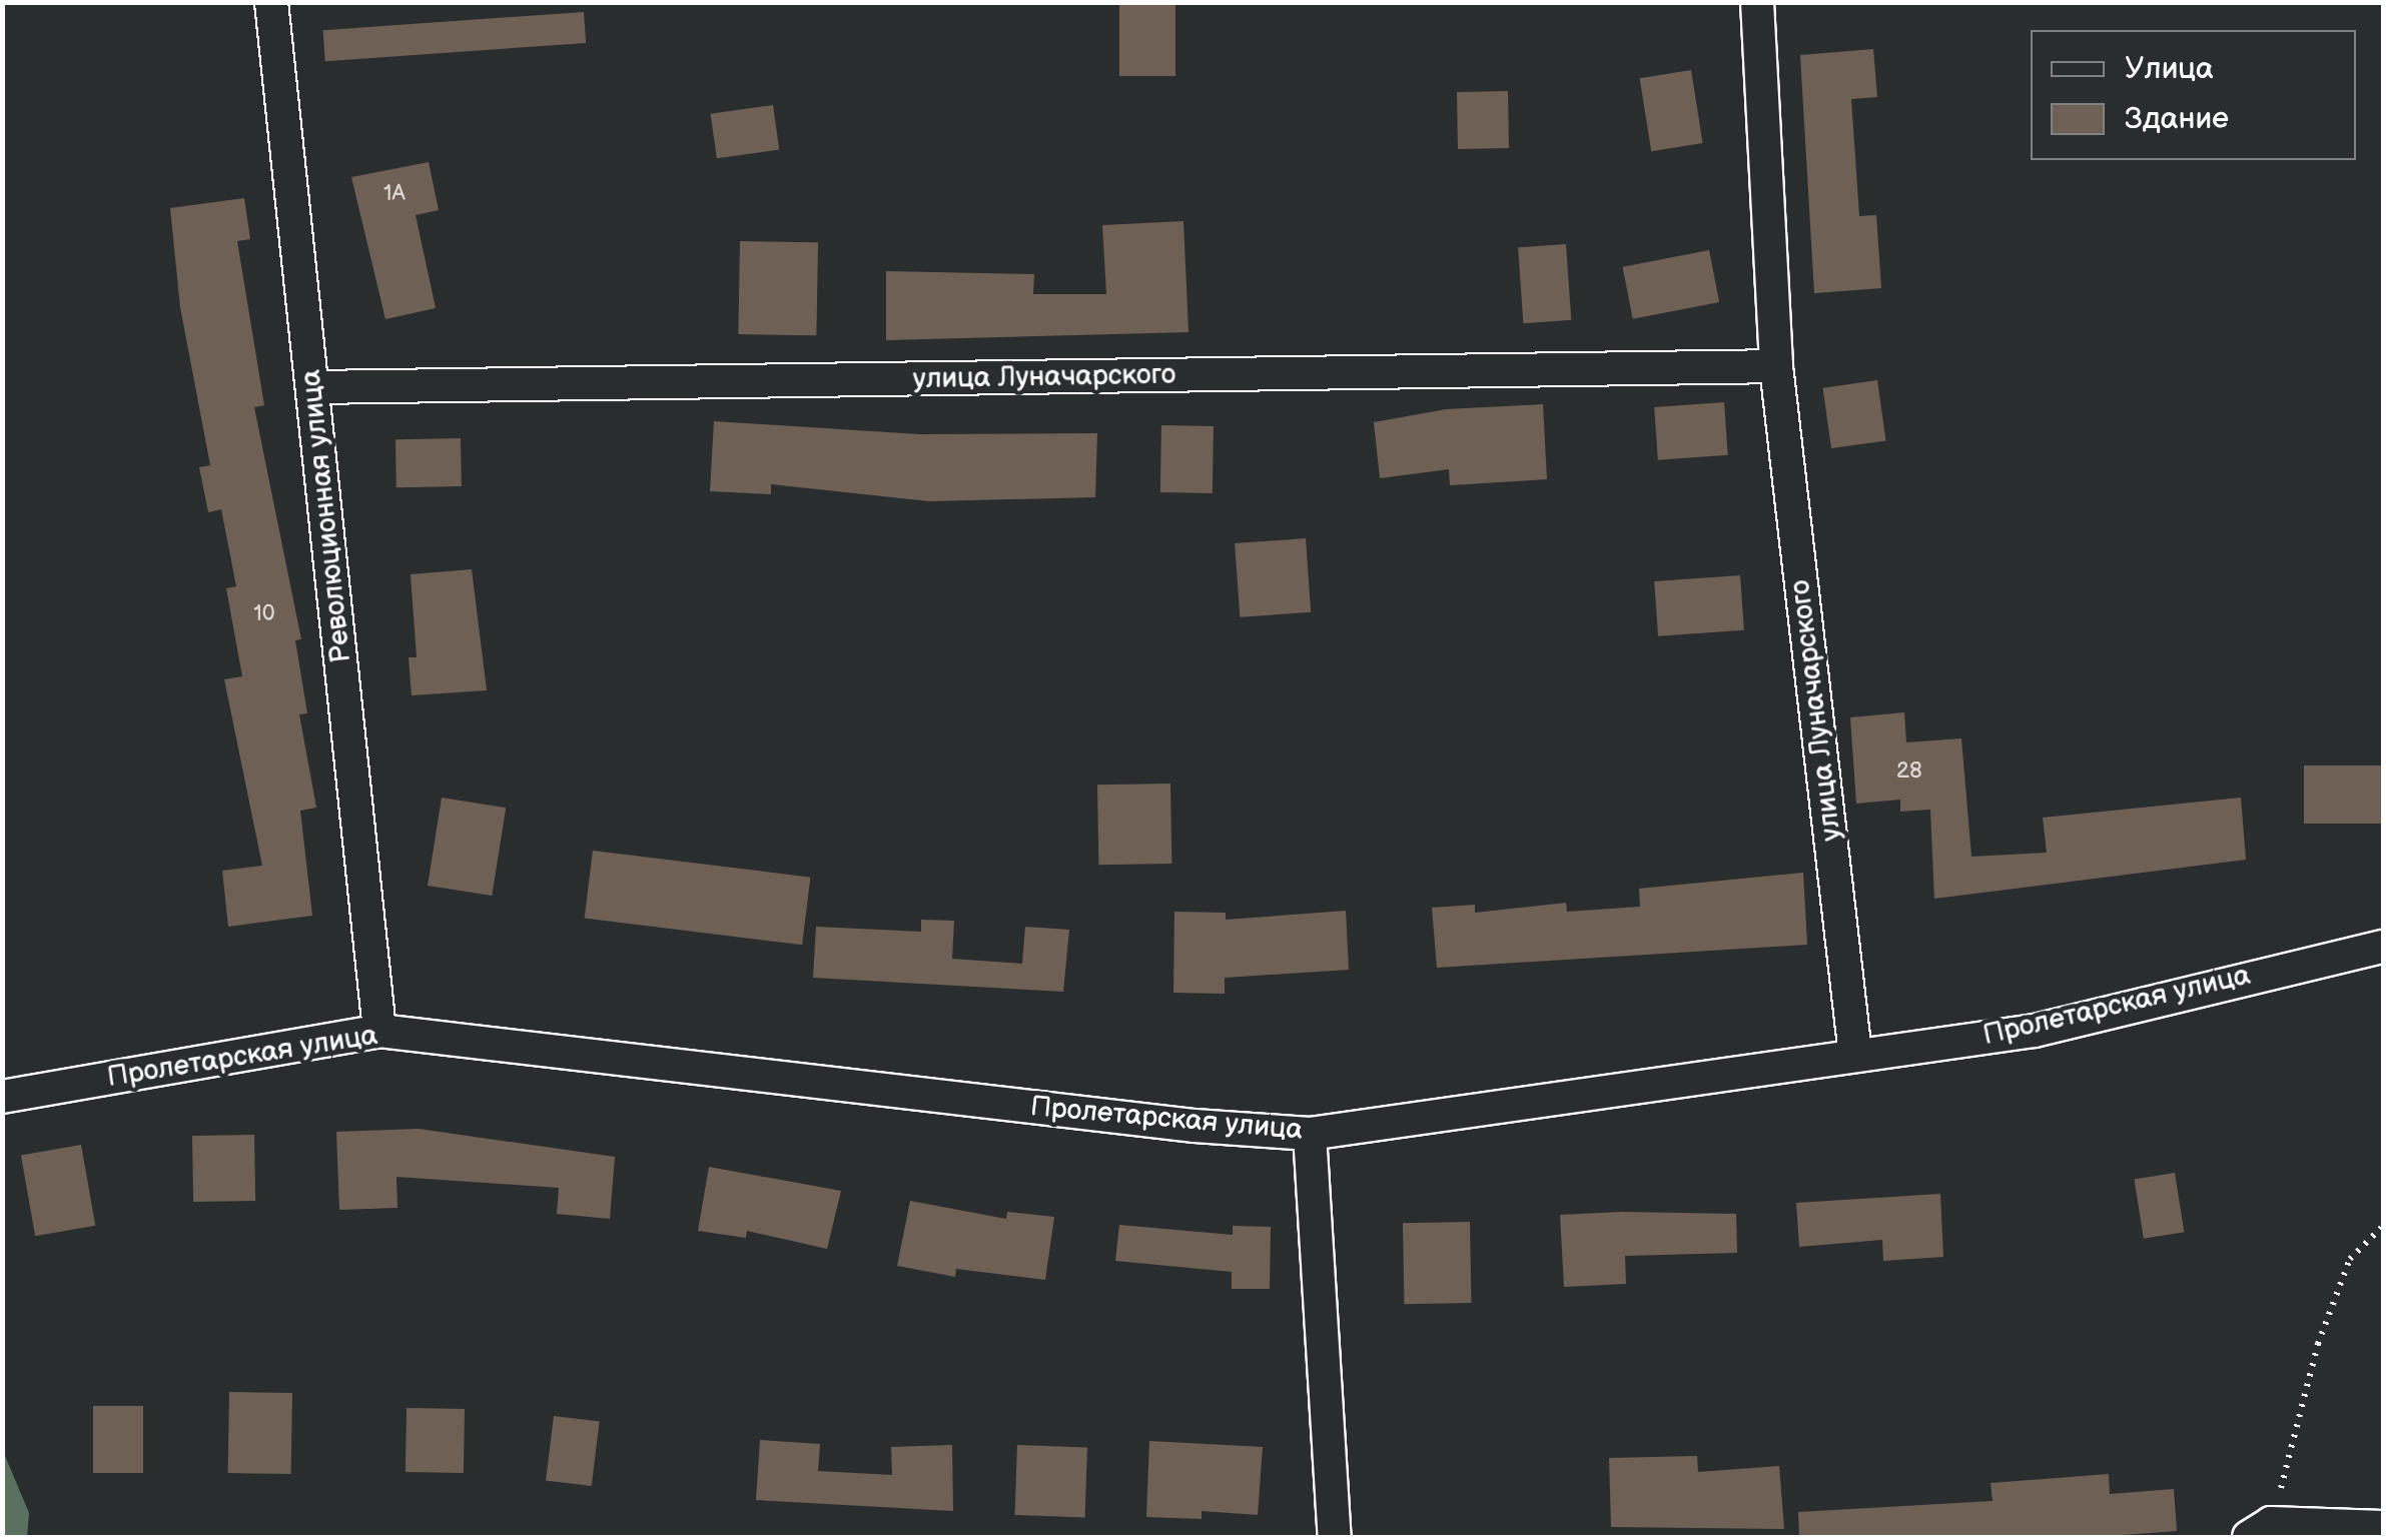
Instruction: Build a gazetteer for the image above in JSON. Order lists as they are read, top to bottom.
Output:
{
  "streets": {
    "street": ["улица Луначарского", "Революционная улица", "Пролетарская улица"]
  },
  "crossings": [
    ["улица Луначарского", "Революционная улица"],
    ["улица Луначарского", "Пролетарская улица"],
    ["Революционная улица", "Пролетарская улица"]
  ],
  "house_numbers": ["1А", "10", "28"],
  "legend": ["Улица", "Здание"]
}
